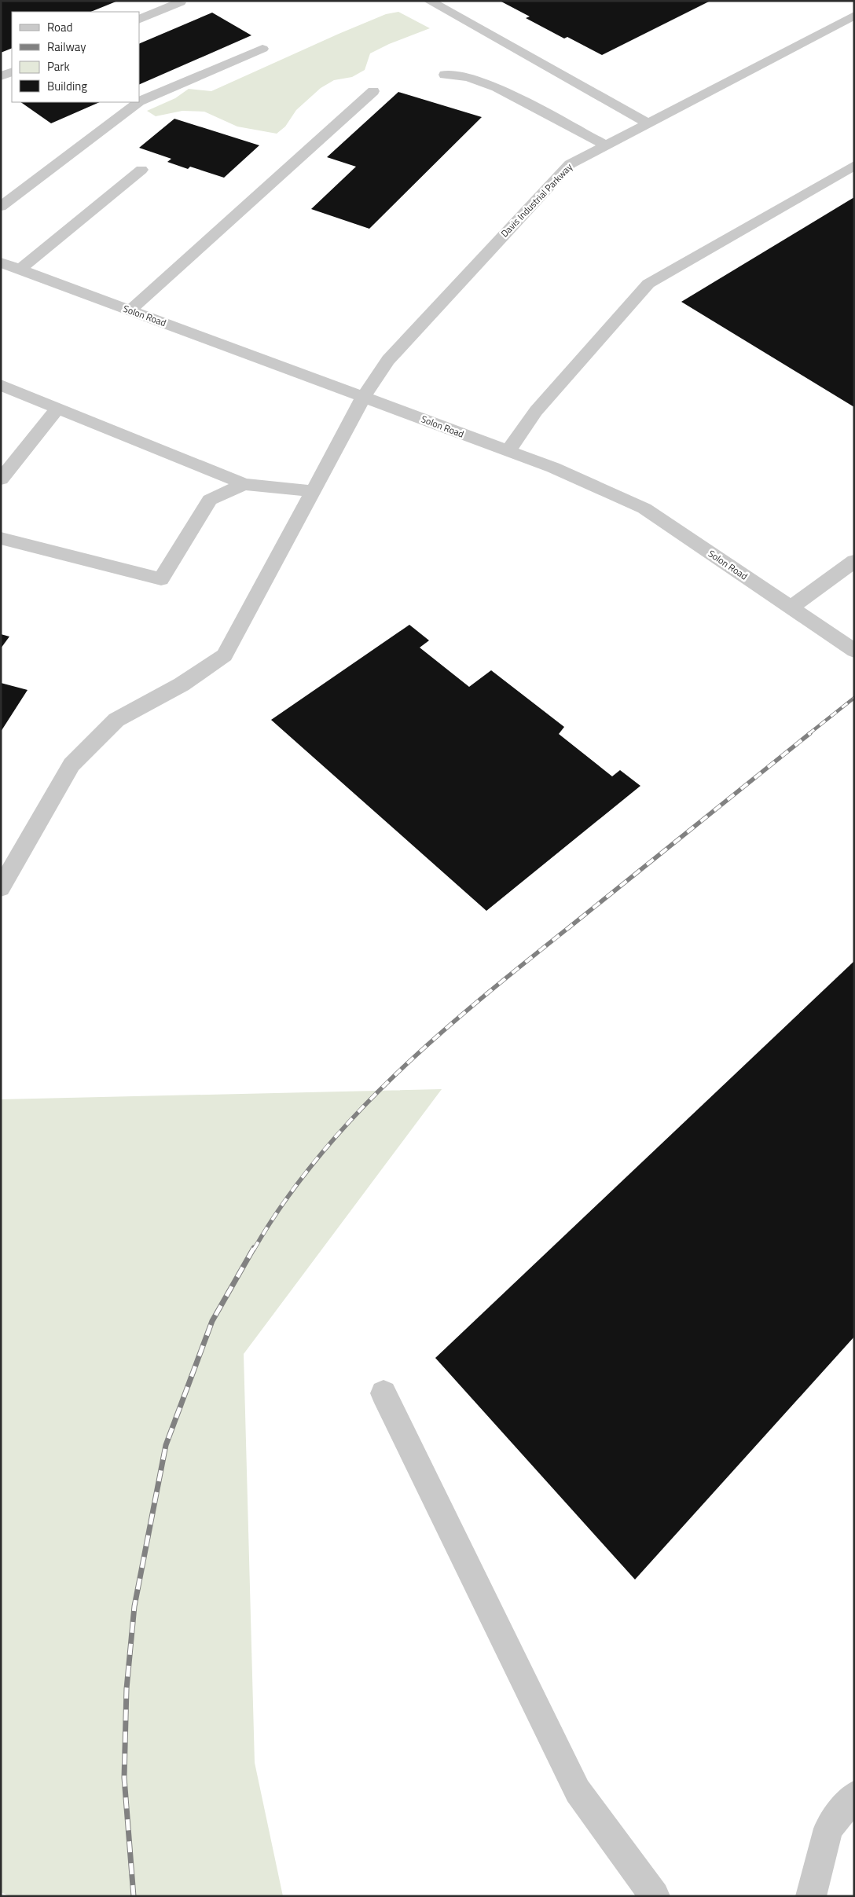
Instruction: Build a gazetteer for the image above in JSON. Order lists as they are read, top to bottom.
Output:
{
  "streets": {
    "street": ["Davis Industrial Parkway", "Solon Road"]
  },
  "crossings": [
    ["Davis Industrial Parkway", "Solon Road"]
  ],
  "legend": [
    "Road",
    "Railway",
    "Park",
    "Building"
  ]
}
